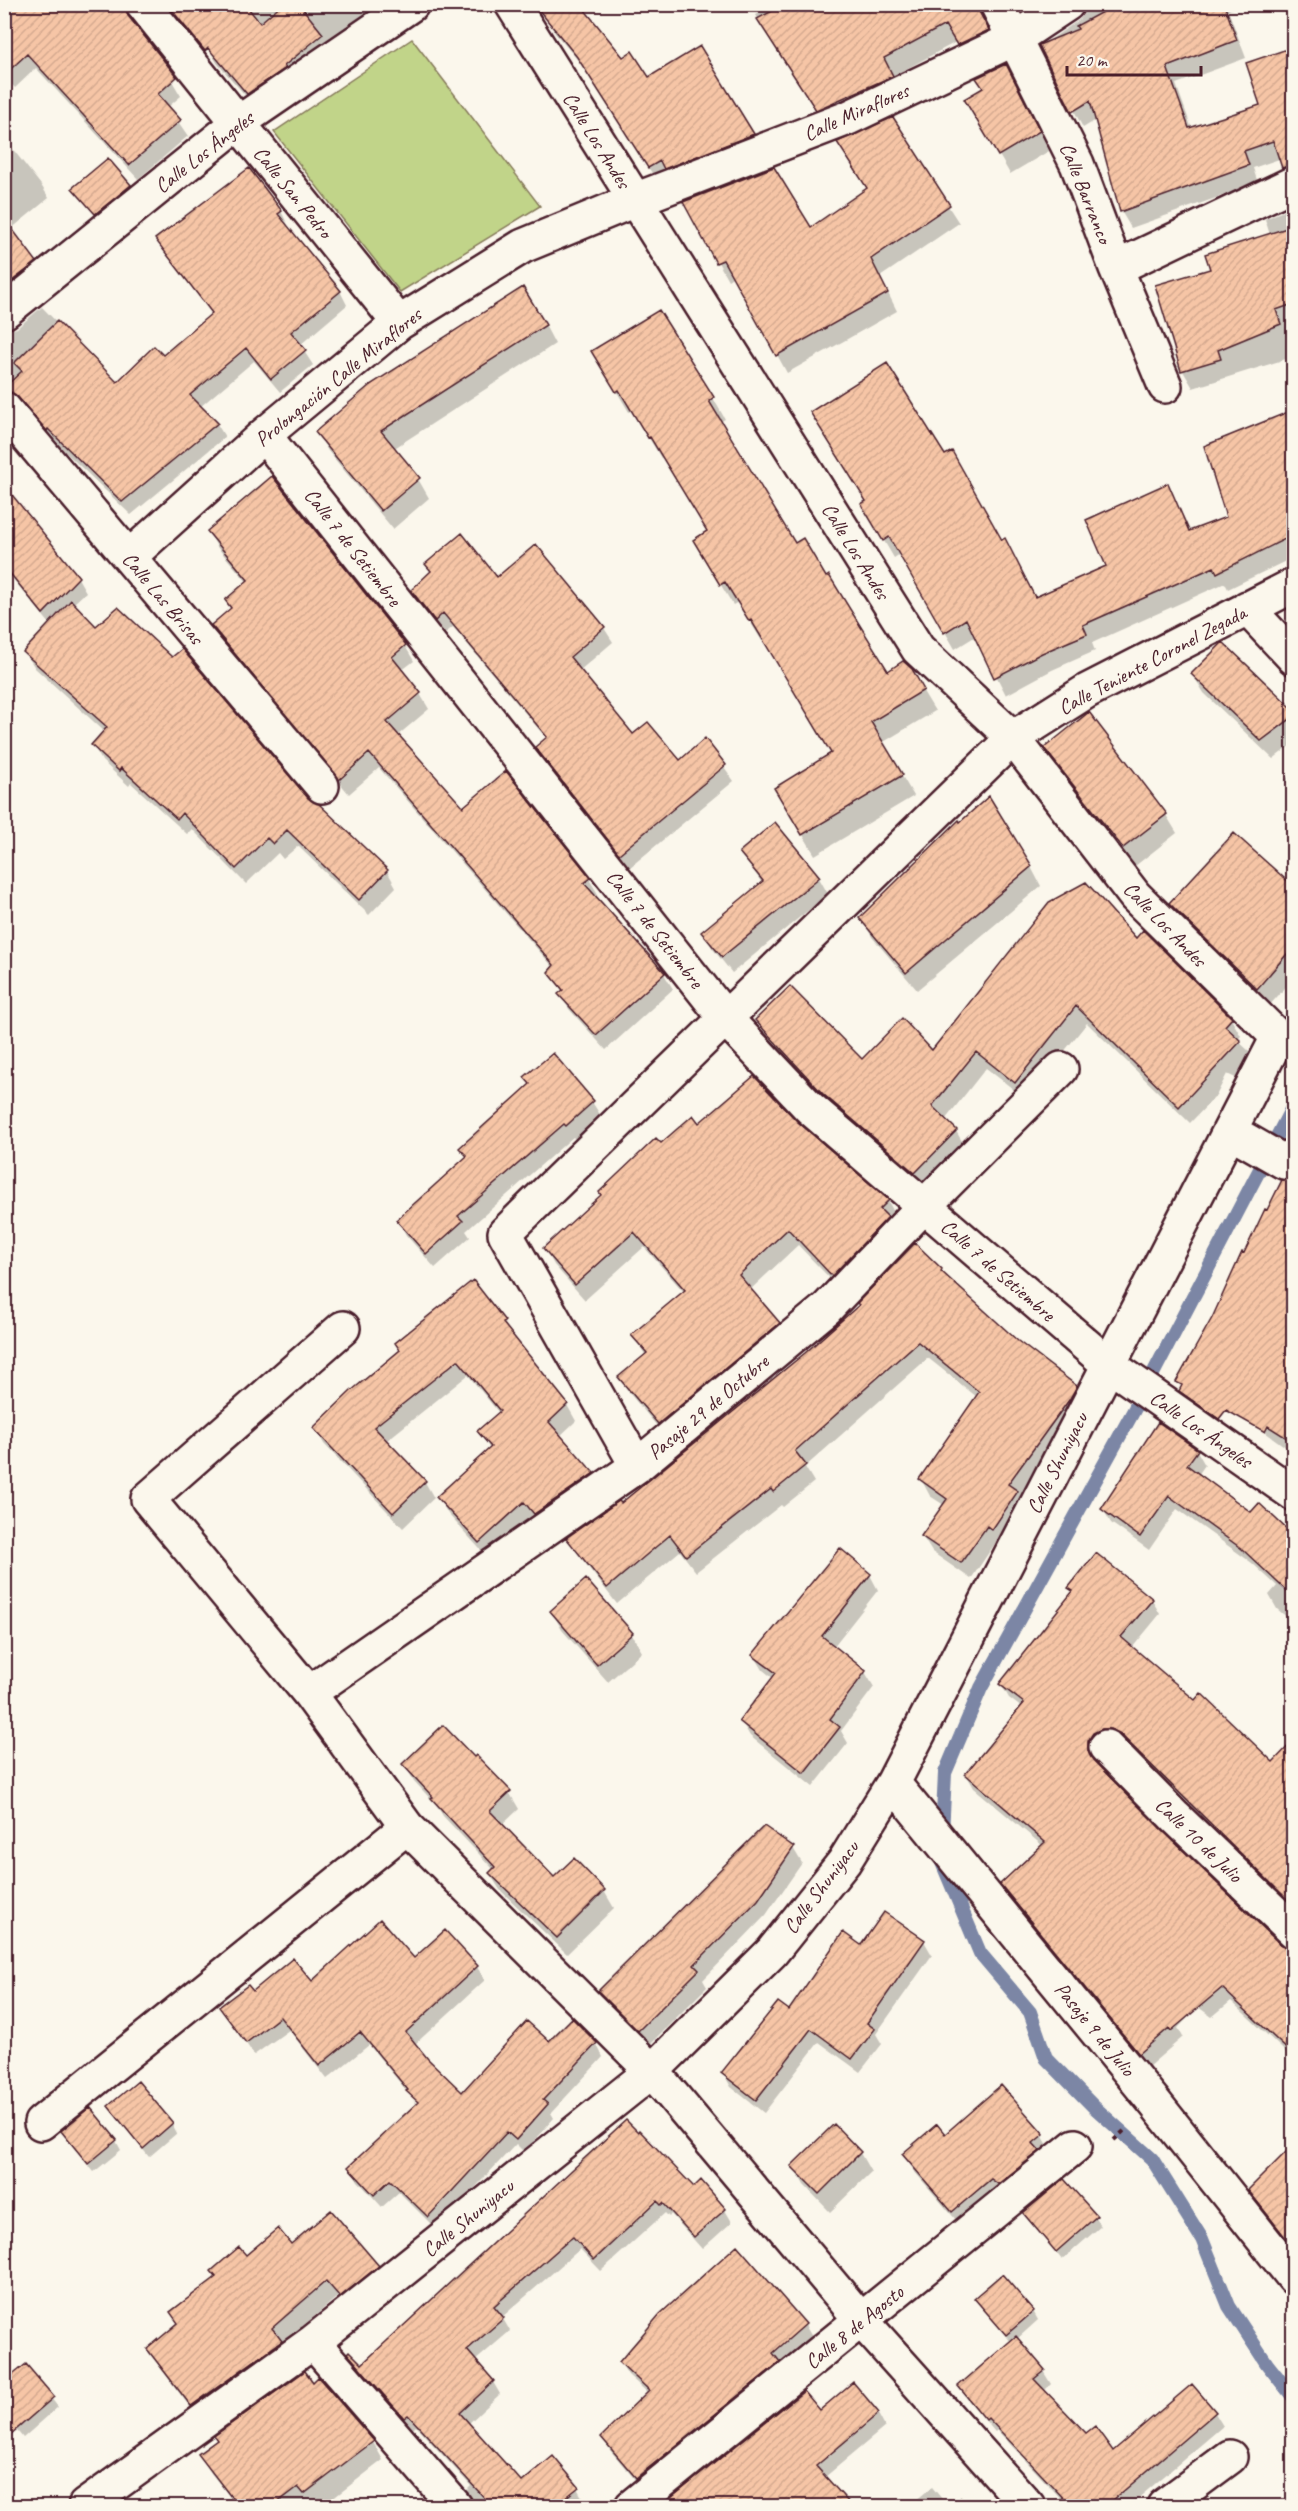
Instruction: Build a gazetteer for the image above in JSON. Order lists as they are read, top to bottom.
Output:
{
  "streets": {
    "street": [
      "Calle Miraflores",
      "Calle Los Andes",
      "Calle Los Ángeles",
      "Calle San Pedro",
      "Calle Barranco",
      "Prolongación Calle Miraflores",
      "Calle 7 de Setiembre",
      "Calle Las Brisas",
      "Calle Teniente Coronel Zegada",
      "Pasaje 29 de Octubre",
      "Calle Shuniyacu",
      "Calle 10 de Julio",
      "Pasaje 9 de Julio",
      "Calle 8 de Agosto"
    ]
  },
  "crossings": [
    ["Calle Miraflores", "Calle Los Andes"],
    ["Calle Miraflores", "Calle Barranco"],
    ["Calle Miraflores", "Prolongación Calle Miraflores"],
    ["Calle Los Andes", "Prolongación Calle Miraflores"],
    ["Calle Los Andes", "Calle Teniente Coronel Zegada"],
    ["Calle Los Andes", "Calle Shuniyacu"],
    ["Calle Los Ángeles", "Calle San Pedro"],
    ["Calle Los Ángeles", "Calle 7 de Setiembre"],
    ["Calle Los Ángeles", "Calle Shuniyacu"],
    ["Calle San Pedro", "Prolongación Calle Miraflores"],
    ["Prolongación Calle Miraflores", "Calle 7 de Setiembre"],
    ["Prolongación Calle Miraflores", "Calle Las Brisas"],
    ["Calle 7 de Setiembre", "Calle Teniente Coronel Zegada"],
    ["Calle 7 de Setiembre", "Pasaje 29 de Octubre"],
    ["Calle 7 de Setiembre", "Calle Shuniyacu"],
    ["Calle Teniente Coronel Zegada", "Pasaje 29 de Octubre"],
    ["Calle Shuniyacu", "Pasaje 9 de Julio"]
  ],
  "scale_bar": "20 m"
}
